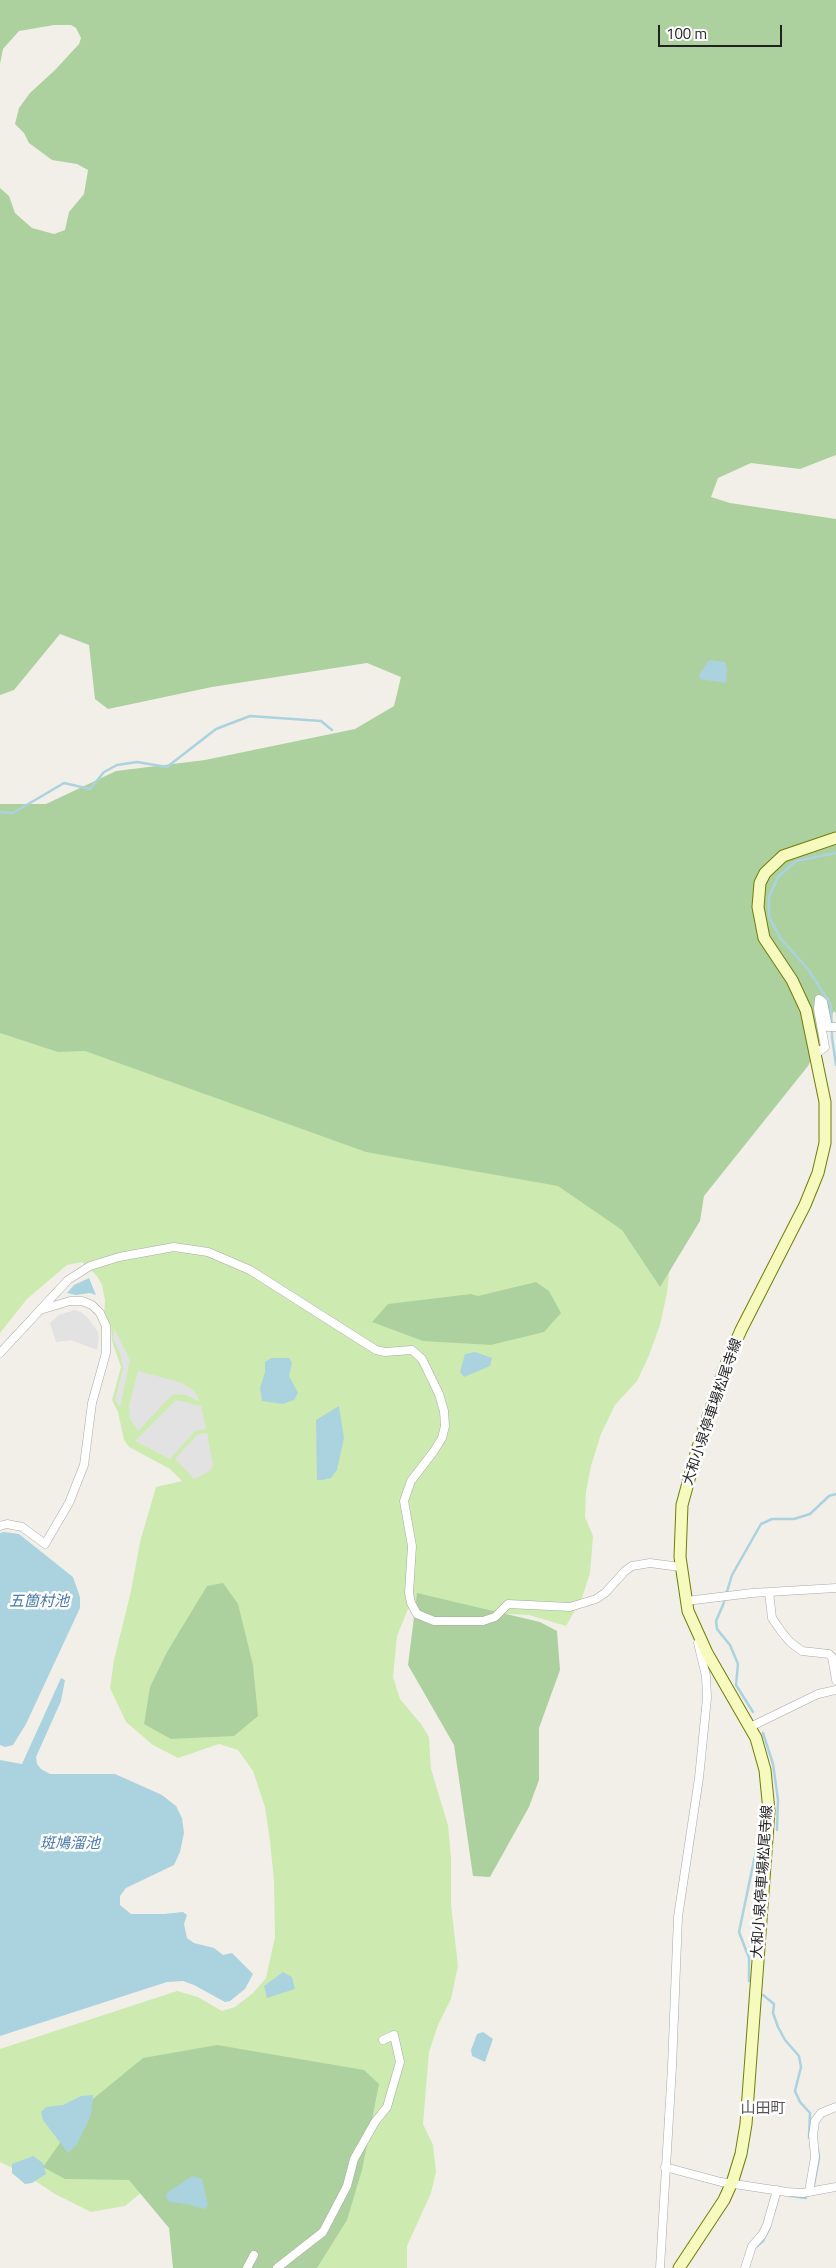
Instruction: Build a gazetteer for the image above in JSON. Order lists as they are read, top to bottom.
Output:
{
  "streets": {
    "main road": ["大和小泉停車場松尾寺線"]
  },
  "districts": ["山田町"],
  "water": ["五箇村池", "斑鳩溜池"],
  "scale_bar": "100 m"
}
